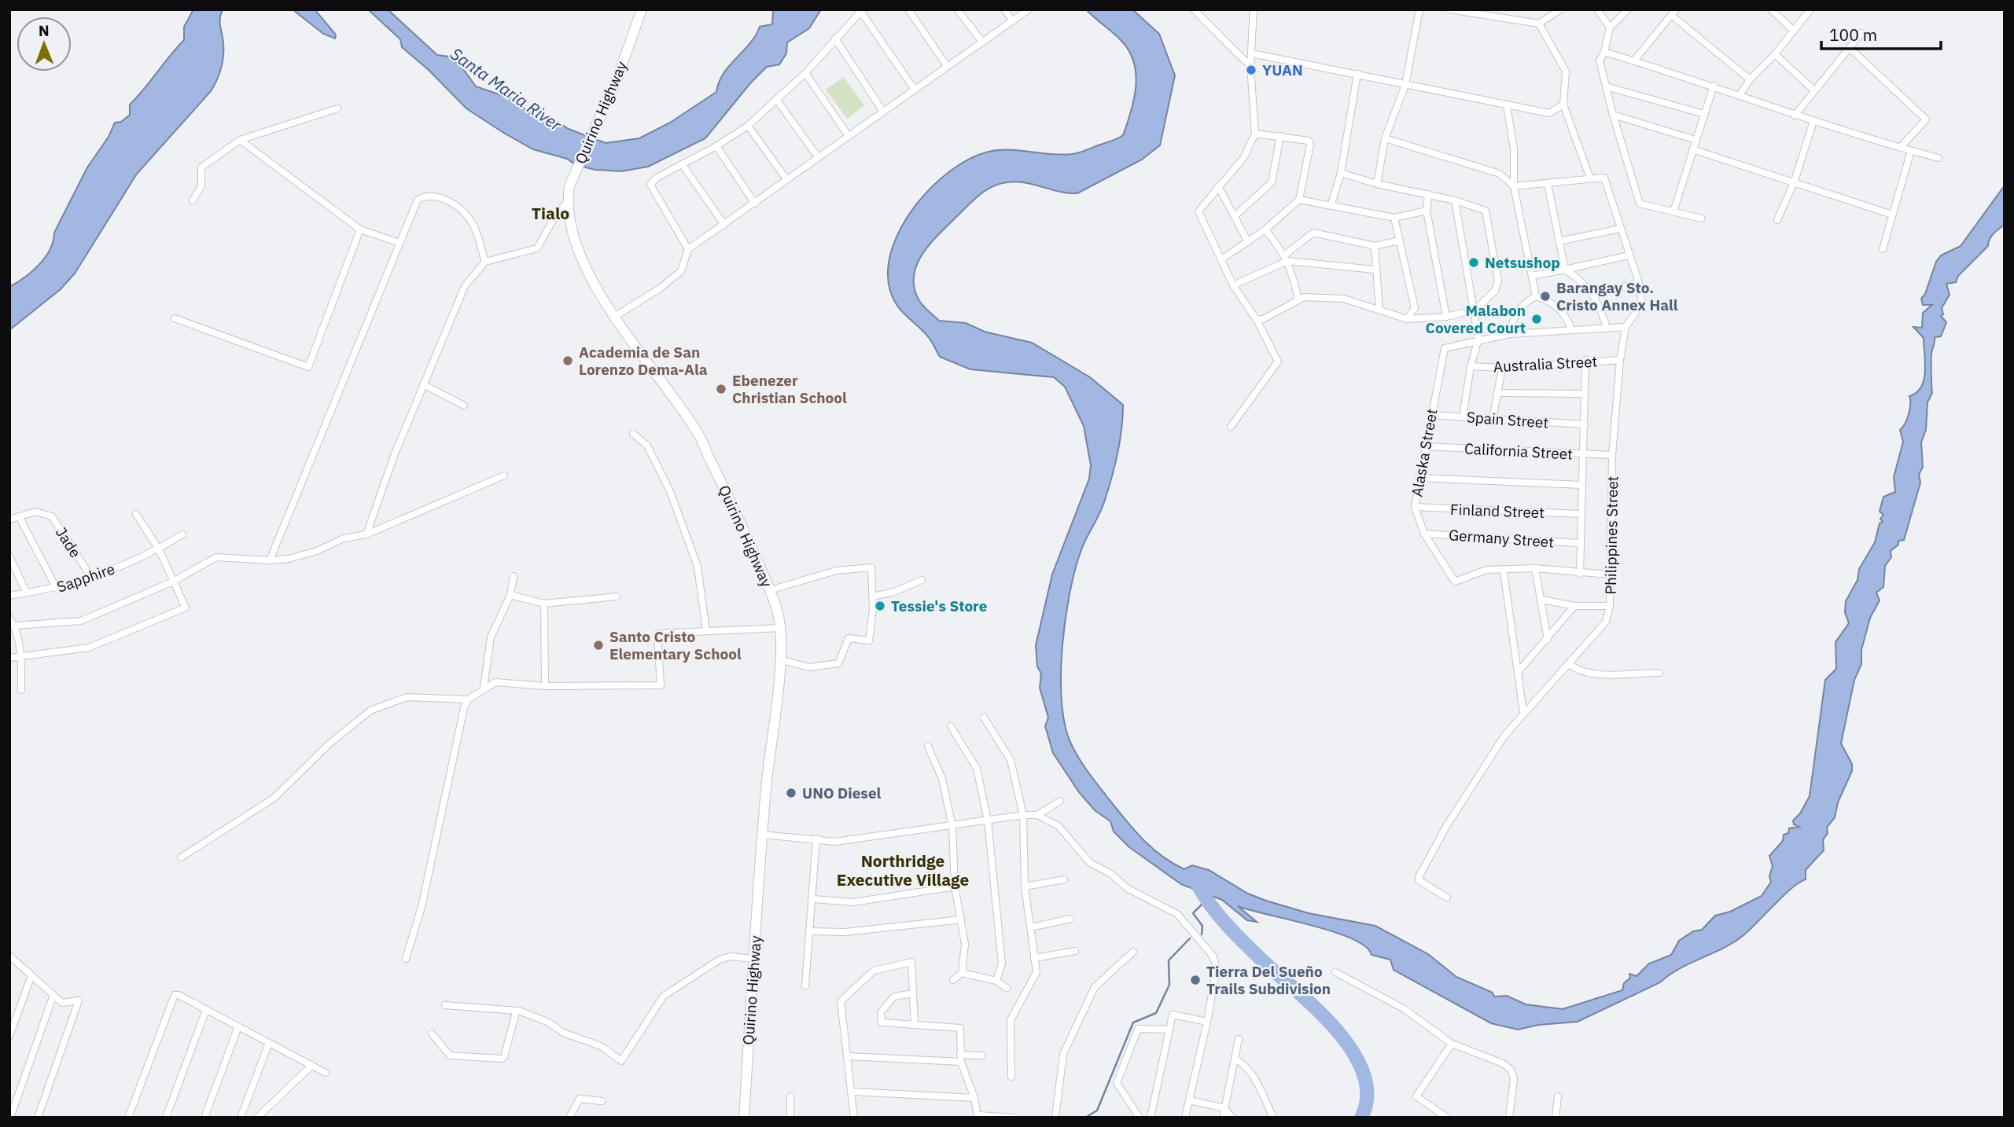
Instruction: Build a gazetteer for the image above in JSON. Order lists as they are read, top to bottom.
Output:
{
  "streets": {
    "main road": ["Quirino Highway"],
    "street": [
      "Australia Street",
      "Spain Street",
      "California Street",
      "Alaska Street",
      "Finland Street",
      "Philippines Street",
      "Germany Street",
      "Jade",
      "Sapphire"
    ]
  },
  "crossings": [
    ["Australia Street", "Philippines Street"],
    ["Spain Street", "Alaska Street"],
    ["California Street", "Alaska Street"],
    ["California Street", "Philippines Street"],
    ["Alaska Street", "Finland Street"],
    ["Alaska Street", "Germany Street"],
    ["Jade", "Sapphire"]
  ],
  "districts": ["Tialo", "Northridge Executive Village"],
  "water": ["Santa Maria River"],
  "places": [
    "YUAN",
    "Netsushop",
    "Barangay Sto. Cristo Annex Hall",
    "Malabon Covered Court",
    "Academia de San Lorenzo Dema-Ala",
    "Ebenezer Christian School",
    "Tessie's Store",
    "Santo Cristo Elementary School",
    "UNO Diesel",
    "Tierra Del Sueño Trails Subdivision"
  ],
  "scale_bar": "100 m",
  "north": "top"
}
